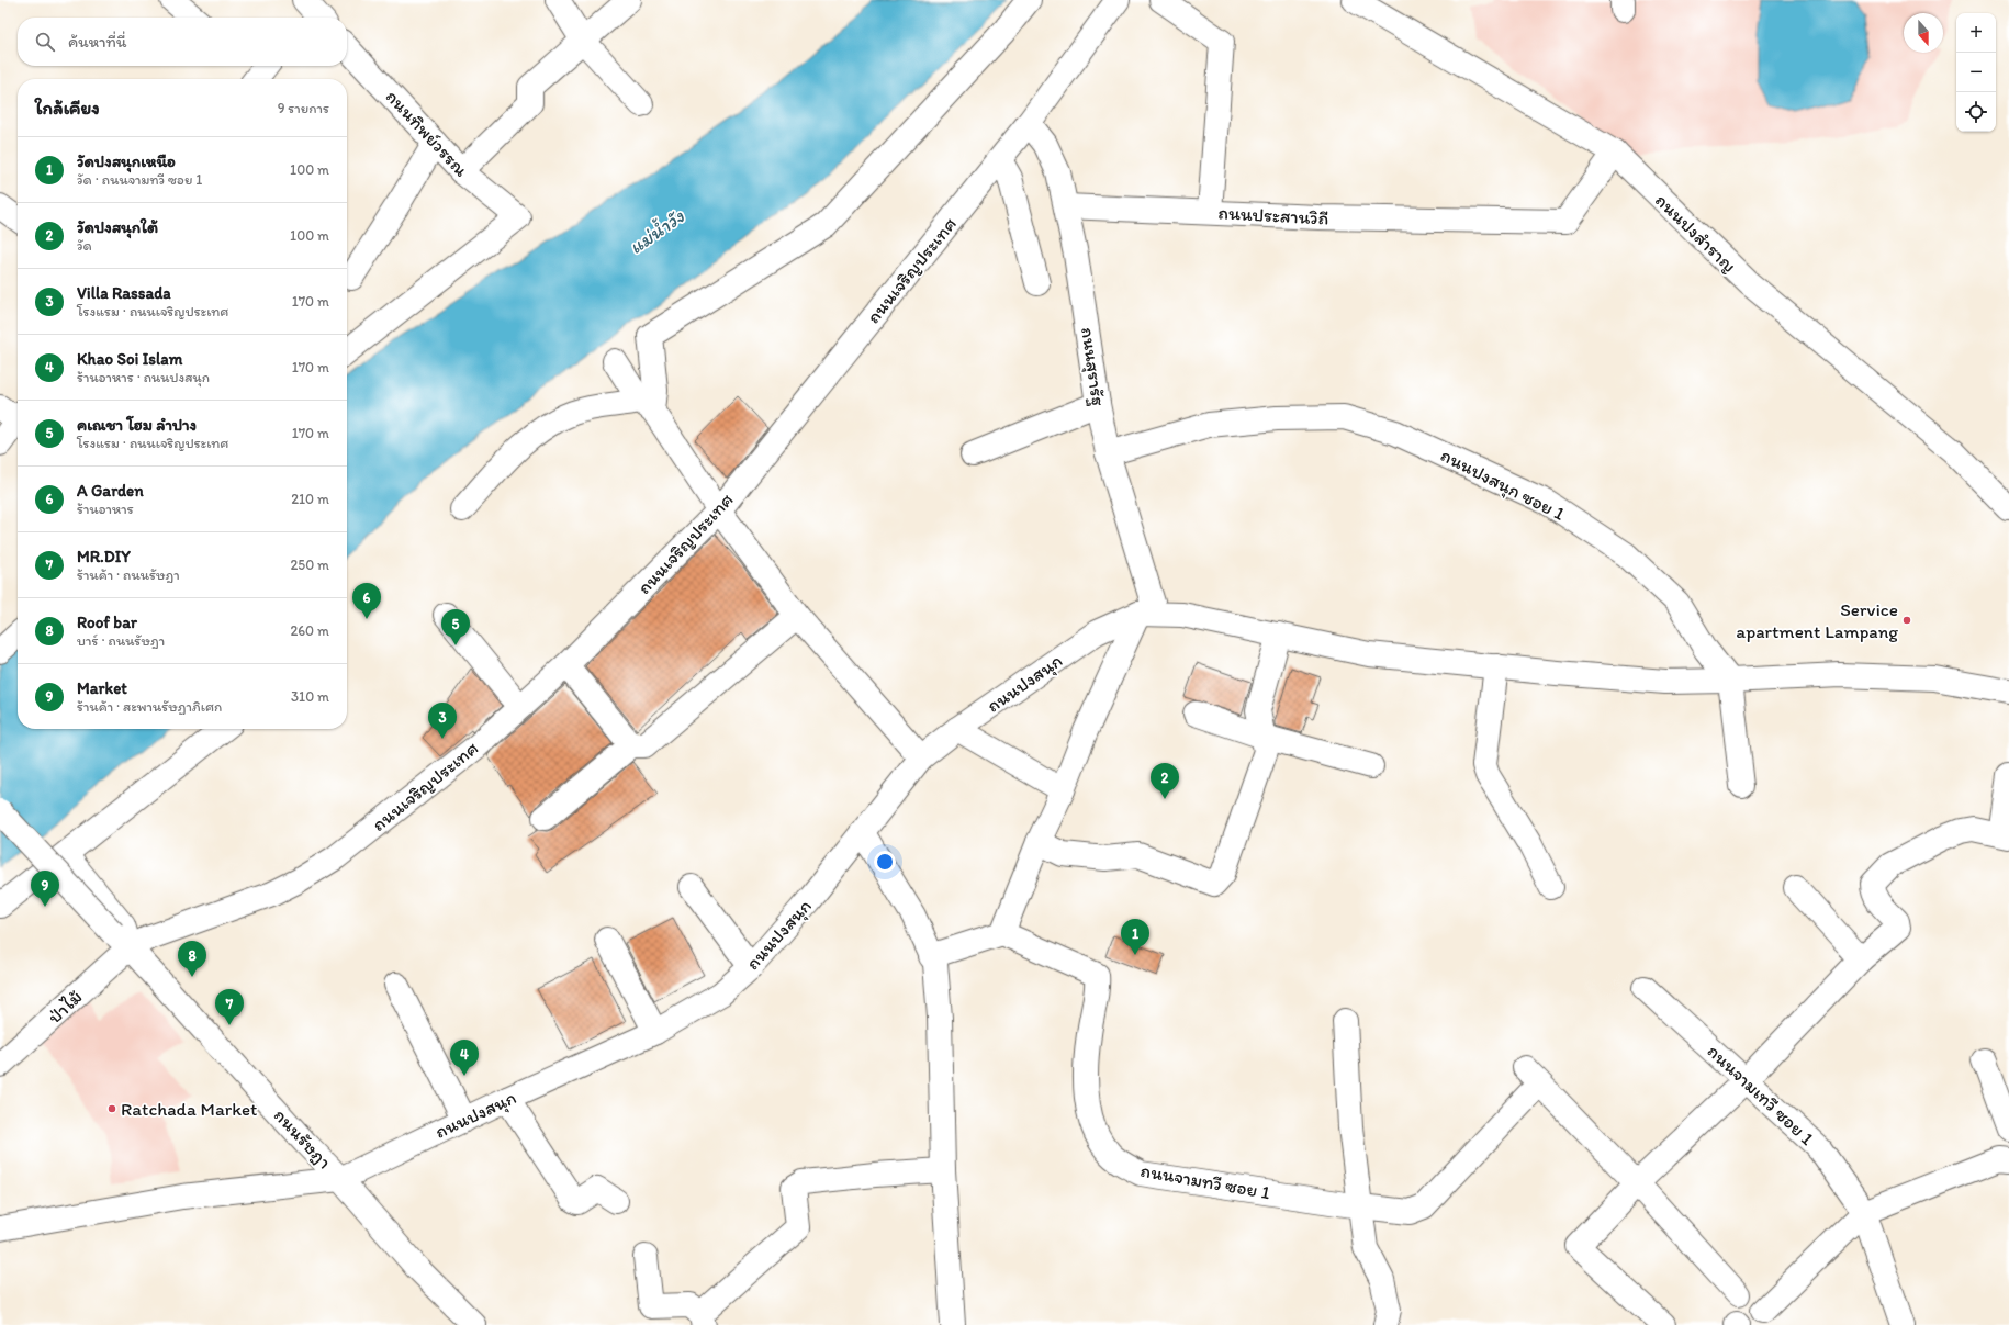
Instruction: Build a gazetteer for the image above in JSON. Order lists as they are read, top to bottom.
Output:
{
  "streets": {
    "street": [
      "ถนนทิพย์วรรณ",
      "ถนนประสานวิถี",
      "ถนนปงสำราญ",
      "ถนนเจริญประเทศ",
      "ถนนสุรารัฐ",
      "ถนนปงสนุก ซอย 1",
      "ถนนปงสนุก",
      "ป่าไม้",
      "ถนนจามเทวี ซอย 1",
      "ถนนรัษฎา",
      "ถนนจามทวี ซอย 1"
    ]
  },
  "crossings": [
    ["ถนนประสานวิถี", "ถนนปงสำราญ"],
    ["ถนนประสานวิถี", "ถนนสุรารัฐ"],
    ["ถนนเจริญประเทศ", "ถนนสุรารัฐ"],
    ["ถนนเจริญประเทศ", "ป่าไม้"],
    ["ถนนเจริญประเทศ", "ถนนรัษฎา"],
    ["ถนนสุรารัฐ", "ถนนปงสนุก ซอย 1"],
    ["ถนนสุรารัฐ", "ถนนปงสนุก"],
    ["ถนนปงสนุก", "ถนนรัษฎา"],
    ["ป่าไม้", "ถนนรัษฎา"]
  ],
  "water": ["แม่น้ำวัง"],
  "places": ["Service apartment Lampang", "Ratchada Market"],
  "north": "bottom",
  "page": {
    "map_buttons": ["+", "−"],
    "search": "ค้นหาที่นี่",
    "heading": ["ใกล้เคียง", "9 รายการ"],
    "list": [
      {
        "mark": "1",
        "name": "วัดปงสนุกเหนือ",
        "note": "วัด · ถนนจามทวี ซอย 1",
        "value": "100 m"
      },
      {
        "mark": "2",
        "name": "วัดปงสนุกใต้",
        "note": "วัด",
        "value": "100 m"
      },
      {
        "mark": "3",
        "name": "Villa Rassada",
        "note": "โรงแรม · ถนนเจริญประเทศ",
        "value": "170 m"
      },
      {
        "mark": "4",
        "name": "Khao Soi Islam",
        "note": "ร้านอาหาร · ถนนปงสนุก",
        "value": "170 m"
      },
      {
        "mark": "5",
        "name": "คเณชา โฮม ลำปาง",
        "note": "โรงแรม · ถนนเจริญประเทศ",
        "value": "170 m"
      },
      {
        "mark": "6",
        "name": "A Garden",
        "note": "ร้านอาหาร",
        "value": "210 m"
      },
      {
        "mark": "7",
        "name": "MR.DIY",
        "note": "ร้านค้า · ถนนรัษฎา",
        "value": "250 m"
      },
      {
        "mark": "8",
        "name": "Roof bar",
        "note": "บาร์ · ถนนรัษฎา",
        "value": "260 m"
      },
      {
        "mark": "9",
        "name": "Market",
        "note": "ร้านค้า · สะพานรัษฏาภิเศก",
        "value": "310 m"
      }
    ],
    "pins": [
      "6",
      "5",
      "3",
      "2",
      "9",
      "1",
      "8",
      "7",
      "4"
    ]
  }
}
